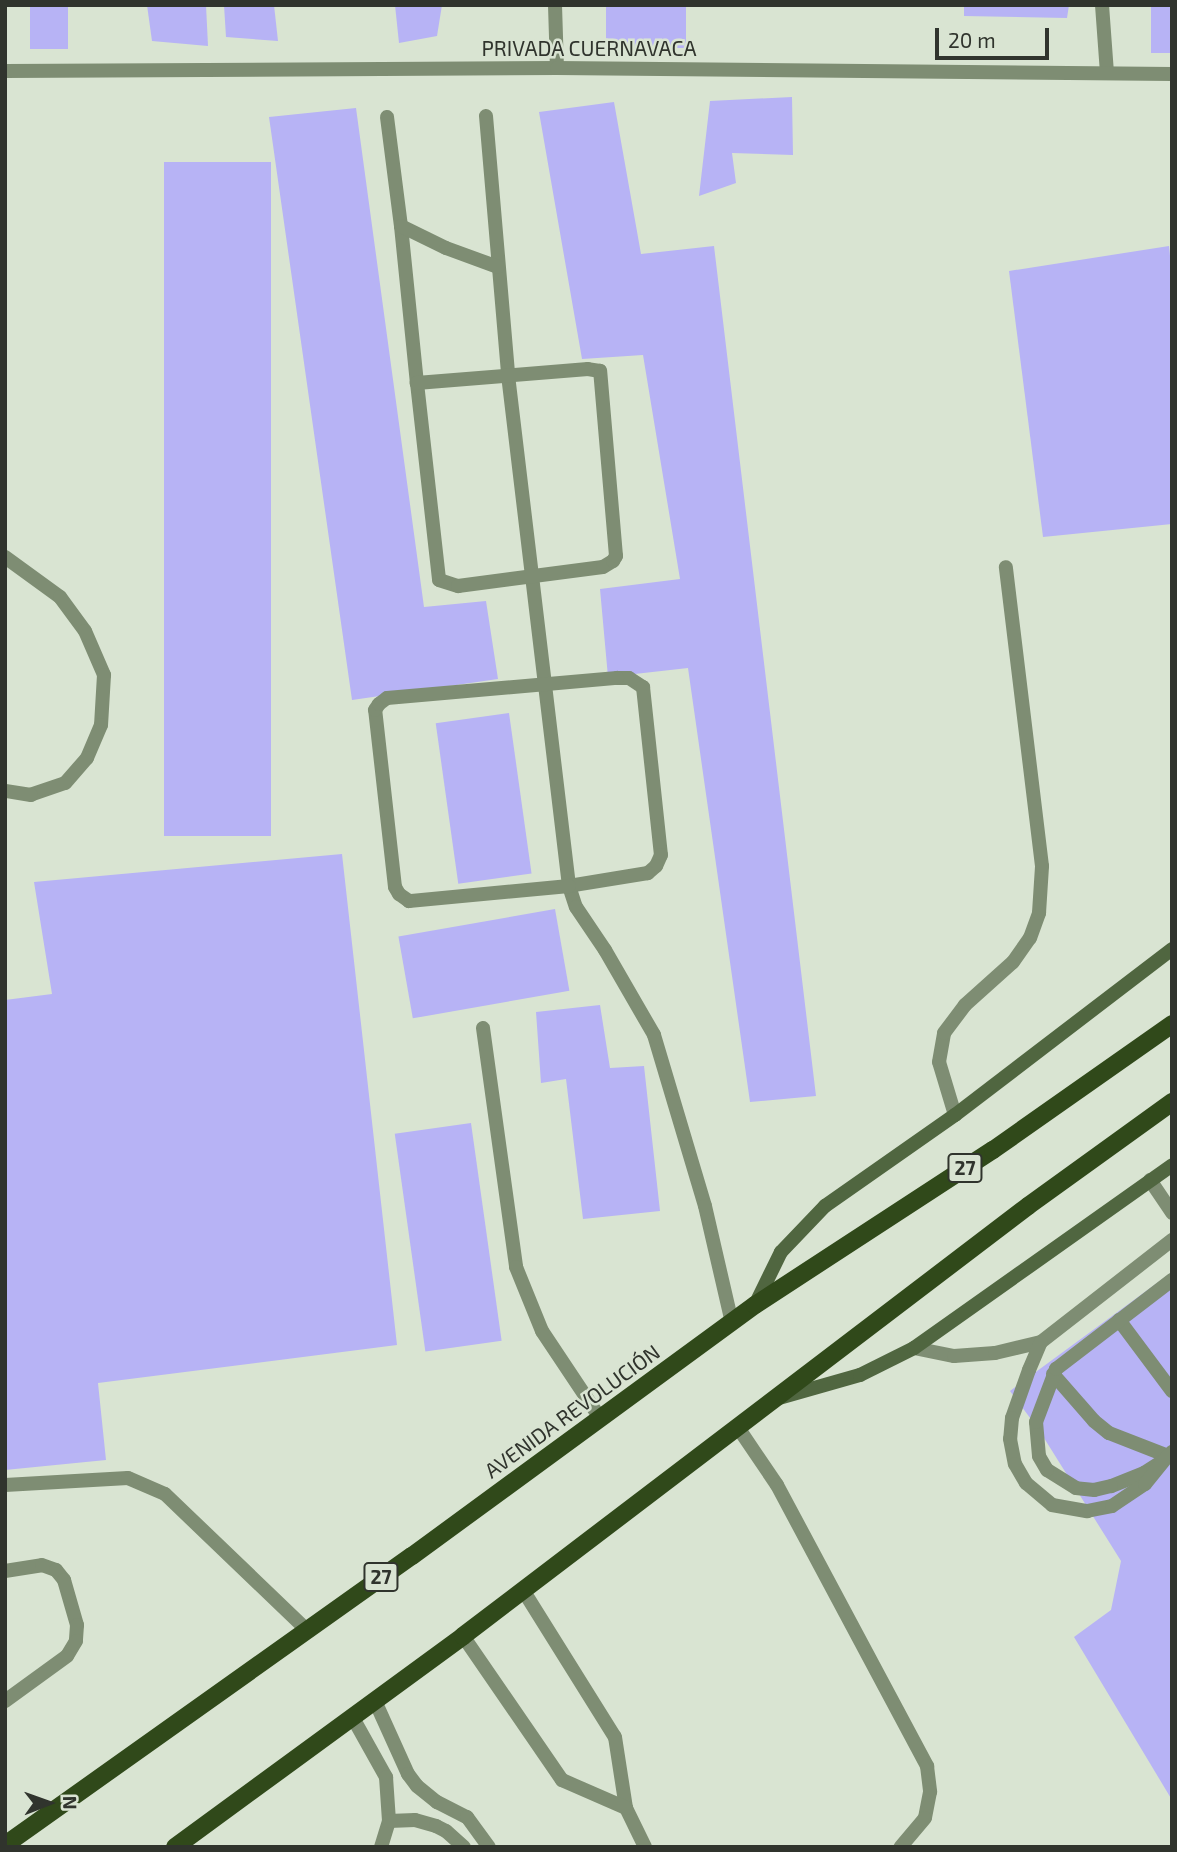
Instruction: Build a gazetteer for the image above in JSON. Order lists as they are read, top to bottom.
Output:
{
  "streets": {
    "main road": ["27", "AVENIDA REVOLUCIÓN"],
    "street": ["PRIVADA CUERNAVACA"]
  },
  "scale_bar": "20 m",
  "north": "right"
}
